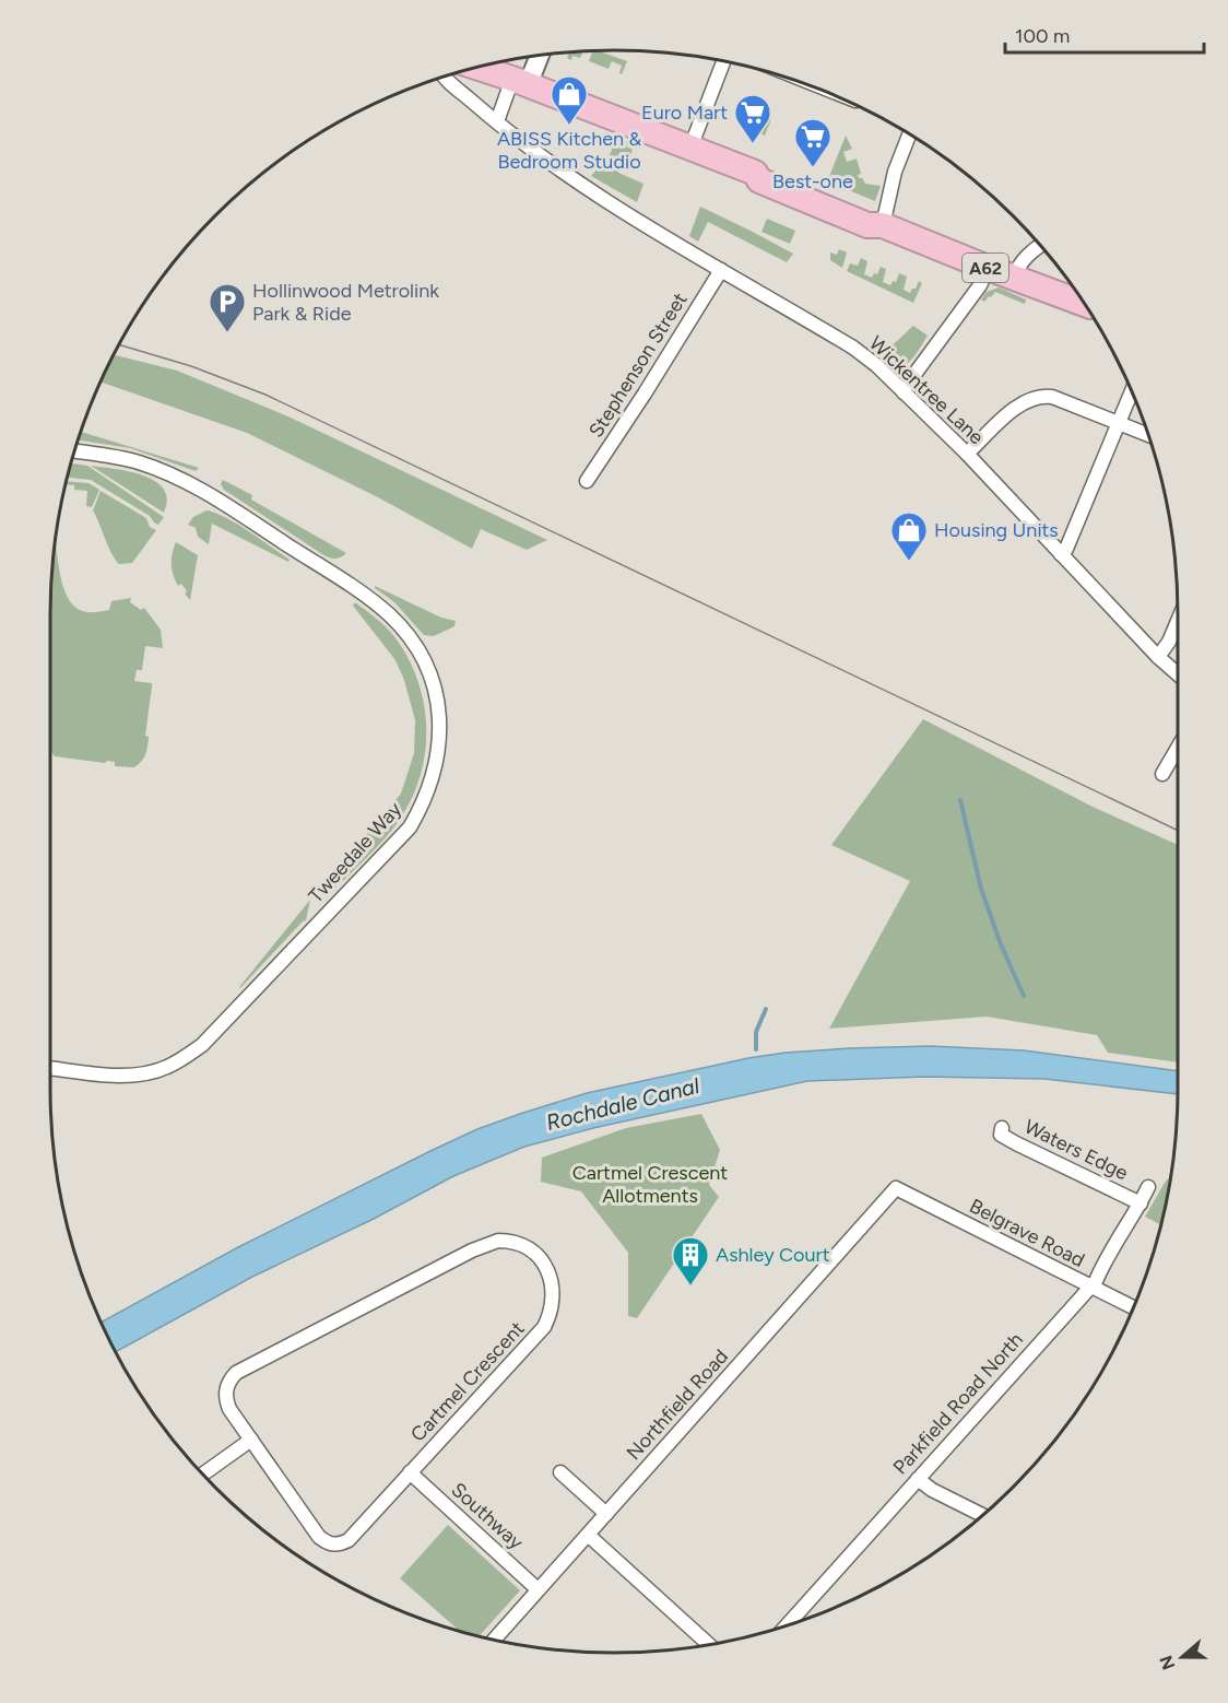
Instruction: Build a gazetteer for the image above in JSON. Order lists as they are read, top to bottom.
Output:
{
  "streets": {
    "highway": ["A62"],
    "street": [
      "Stephenson Street",
      "Wickentree Lane",
      "Tweedale Way",
      "Waters Edge",
      "Belgrave Road",
      "Cartmel Crescent",
      "Parkfield Road North",
      "Northfield Road",
      "Southway"
    ]
  },
  "crossings": [
    ["Stephenson Street", "Wickentree Lane"],
    ["Waters Edge", "Parkfield Road North"],
    ["Belgrave Road", "Parkfield Road North"],
    ["Belgrave Road", "Northfield Road"],
    ["Cartmel Crescent", "Southway"],
    ["Northfield Road", "Southway"]
  ],
  "water": ["Rochdale Canal"],
  "parks": ["Cartmel Crescent Allotments"],
  "places": {
    "shop": ["ABISS Kitchen & Bedroom Studio", "Housing Units"],
    "supermarket": ["Euro Mart", "Best-one"],
    "parking": ["Hollinwood Metrolink Park & Ride"],
    "building": ["Ashley Court"]
  },
  "scale_bar": "100 m",
  "north": "left"
}
